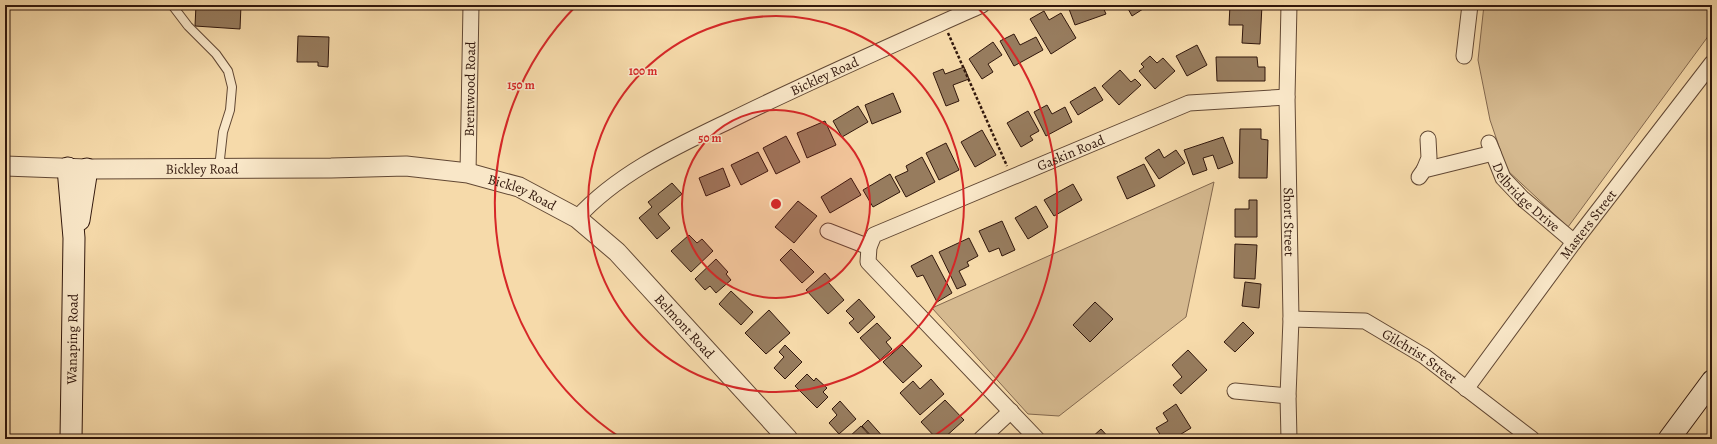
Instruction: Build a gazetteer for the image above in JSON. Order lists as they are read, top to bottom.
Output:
{
  "streets": {
    "main road": ["Wanaping Road"],
    "street": [
      "Bickley Road",
      "Brentwood Road",
      "Gaskin Road",
      "Delbridge Drive",
      "Short Street",
      "Masters Street",
      "Belmont Road",
      "Gilchrist Street"
    ]
  },
  "crossings": [
    ["Bickley Road", "Brentwood Road"],
    ["Bickley Road", "Belmont Road"],
    ["Bickley Road", "Wanaping Road"],
    ["Gaskin Road", "Short Street"],
    ["Delbridge Drive", "Masters Street"],
    ["Short Street", "Gilchrist Street"],
    ["Masters Street", "Gilchrist Street"]
  ],
  "rings": ["100 m", "150 m", "50 m"]
}
